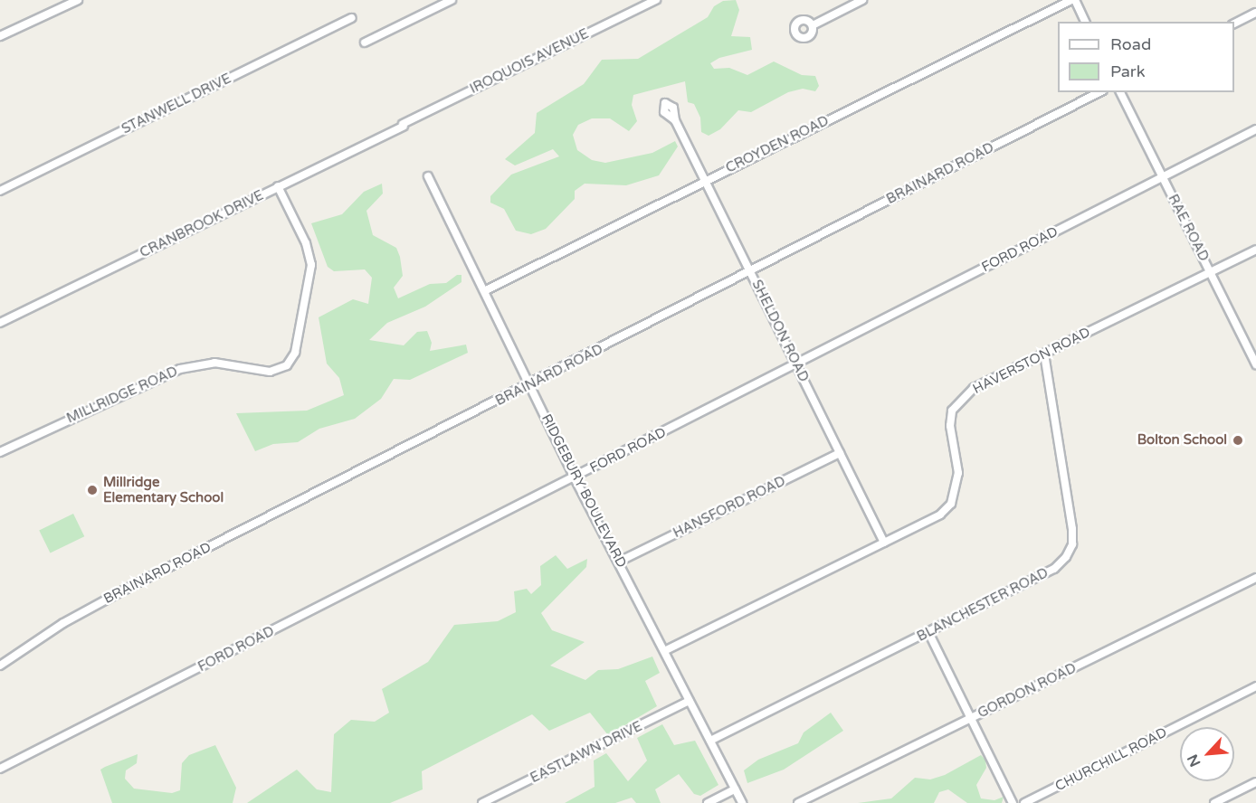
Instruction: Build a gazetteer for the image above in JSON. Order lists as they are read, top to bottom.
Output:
{
  "streets": {
    "street": [
      "IROQUOIS AVENUE",
      "STANWELL DRIVE",
      "CROYDEN ROAD",
      "BRAINARD ROAD",
      "CRANBROOK DRIVE",
      "RAE ROAD",
      "FORD ROAD",
      "SHELDON ROAD",
      "HAVERSTON ROAD",
      "MILLRIDGE ROAD",
      "RIDGEBURY BOULEVARD",
      "HANSFORD ROAD",
      "BLANCHESTER ROAD",
      "GORDON ROAD",
      "EASTLAWN DRIVE",
      "CHURCHILL ROAD"
    ]
  },
  "crossings": [
    ["IROQUOIS AVENUE", "CRANBROOK DRIVE"],
    ["CROYDEN ROAD", "SHELDON ROAD"],
    ["CROYDEN ROAD", "RIDGEBURY BOULEVARD"],
    ["BRAINARD ROAD", "SHELDON ROAD"],
    ["BRAINARD ROAD", "RIDGEBURY BOULEVARD"],
    ["CRANBROOK DRIVE", "MILLRIDGE ROAD"],
    ["RAE ROAD", "FORD ROAD"],
    ["RAE ROAD", "HAVERSTON ROAD"],
    ["FORD ROAD", "SHELDON ROAD"],
    ["FORD ROAD", "RIDGEBURY BOULEVARD"],
    ["SHELDON ROAD", "HAVERSTON ROAD"],
    ["SHELDON ROAD", "HANSFORD ROAD"],
    ["HAVERSTON ROAD", "RIDGEBURY BOULEVARD"],
    ["HAVERSTON ROAD", "BLANCHESTER ROAD"],
    ["RIDGEBURY BOULEVARD", "HANSFORD ROAD"],
    ["RIDGEBURY BOULEVARD", "BLANCHESTER ROAD"],
    ["RIDGEBURY BOULEVARD", "EASTLAWN DRIVE"]
  ],
  "places": ["Bolton School", "Millridge Elementary School"],
  "legend": ["Road", "Park"],
  "north": "bottom left"
}
